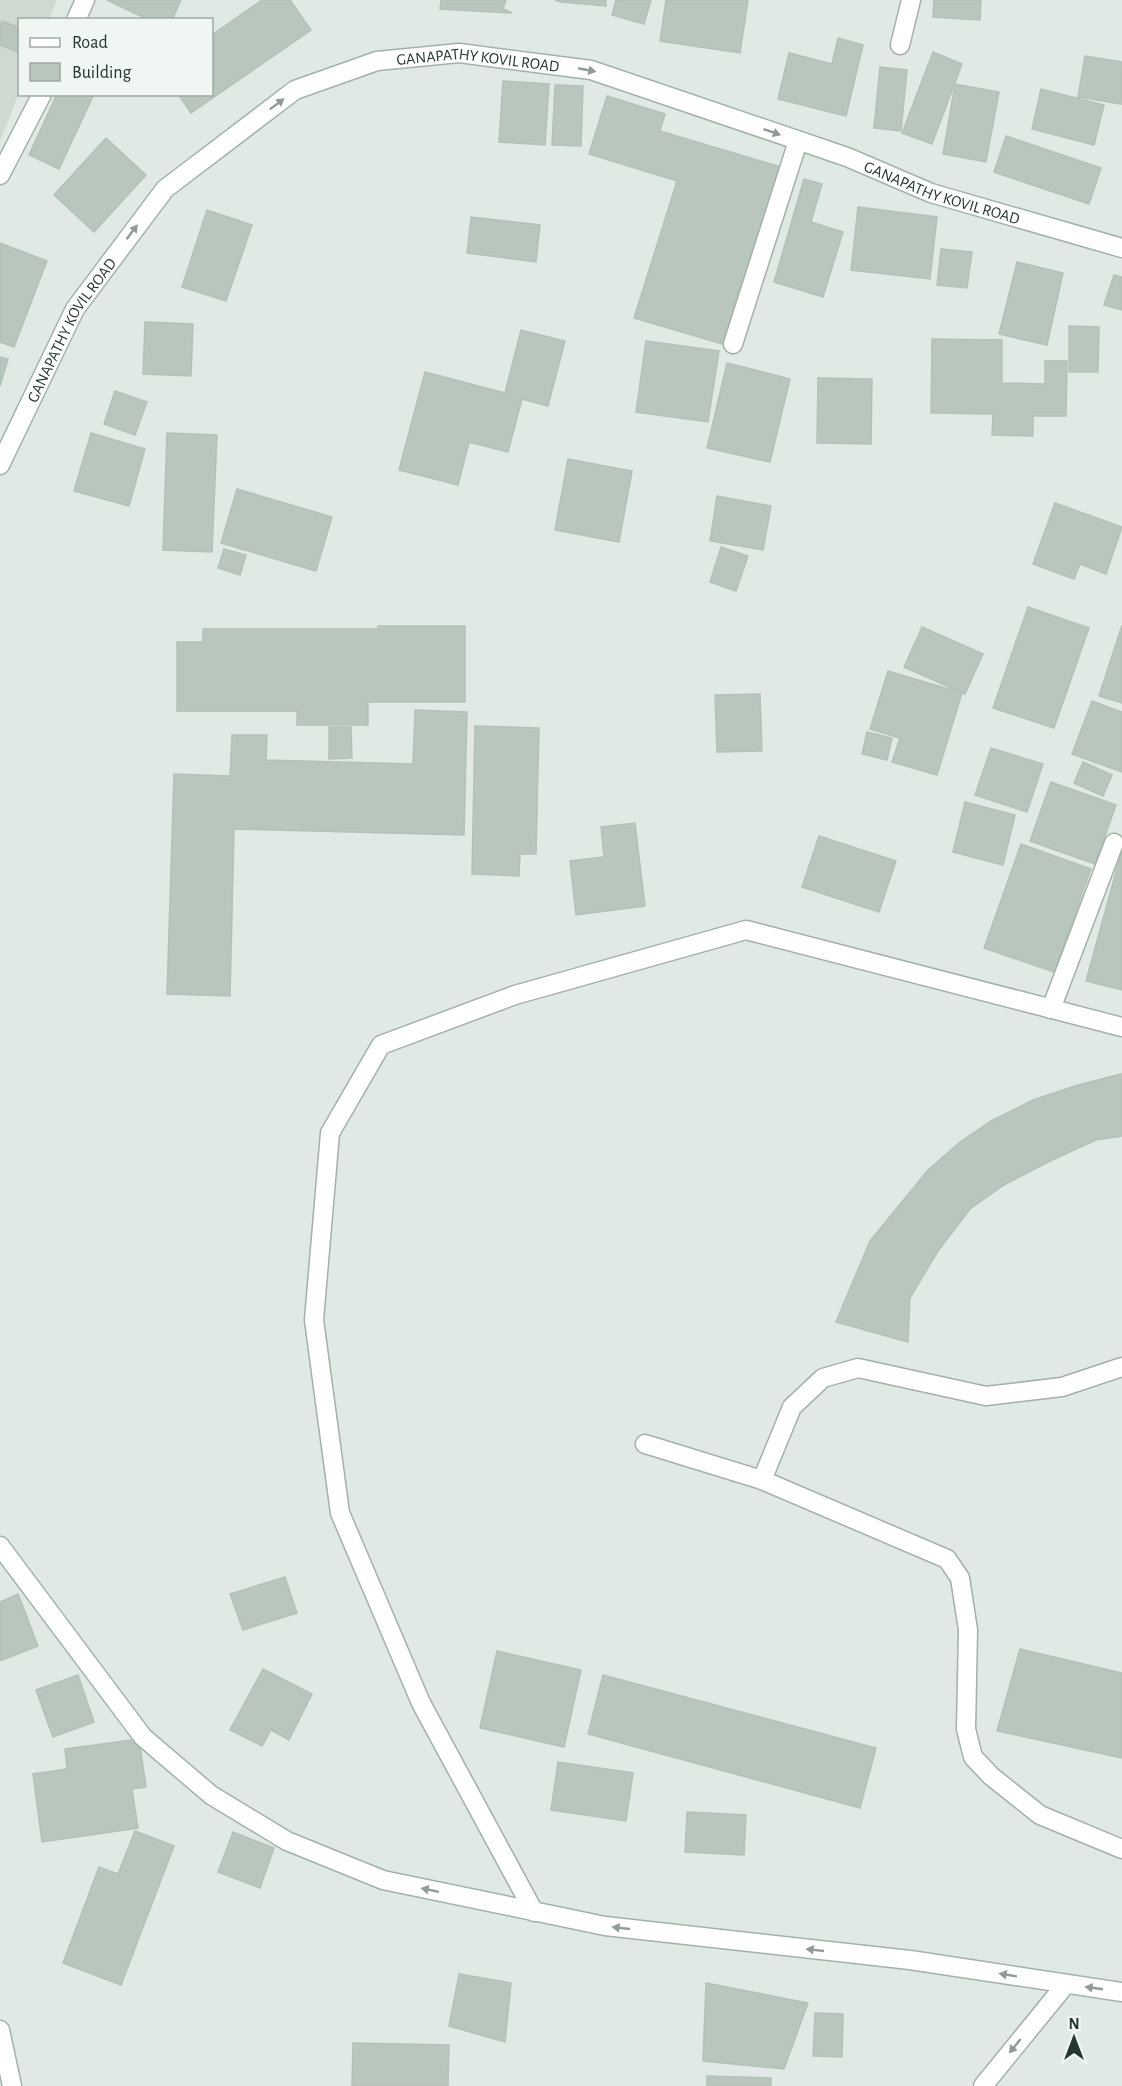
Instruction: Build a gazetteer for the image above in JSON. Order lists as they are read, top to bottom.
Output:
{
  "streets": {
    "main road": ["GANAPATHY KOVIL ROAD"]
  },
  "one_way": ["GANAPATHY KOVIL ROAD"],
  "legend": ["Road", "Building"],
  "north": "top"
}
